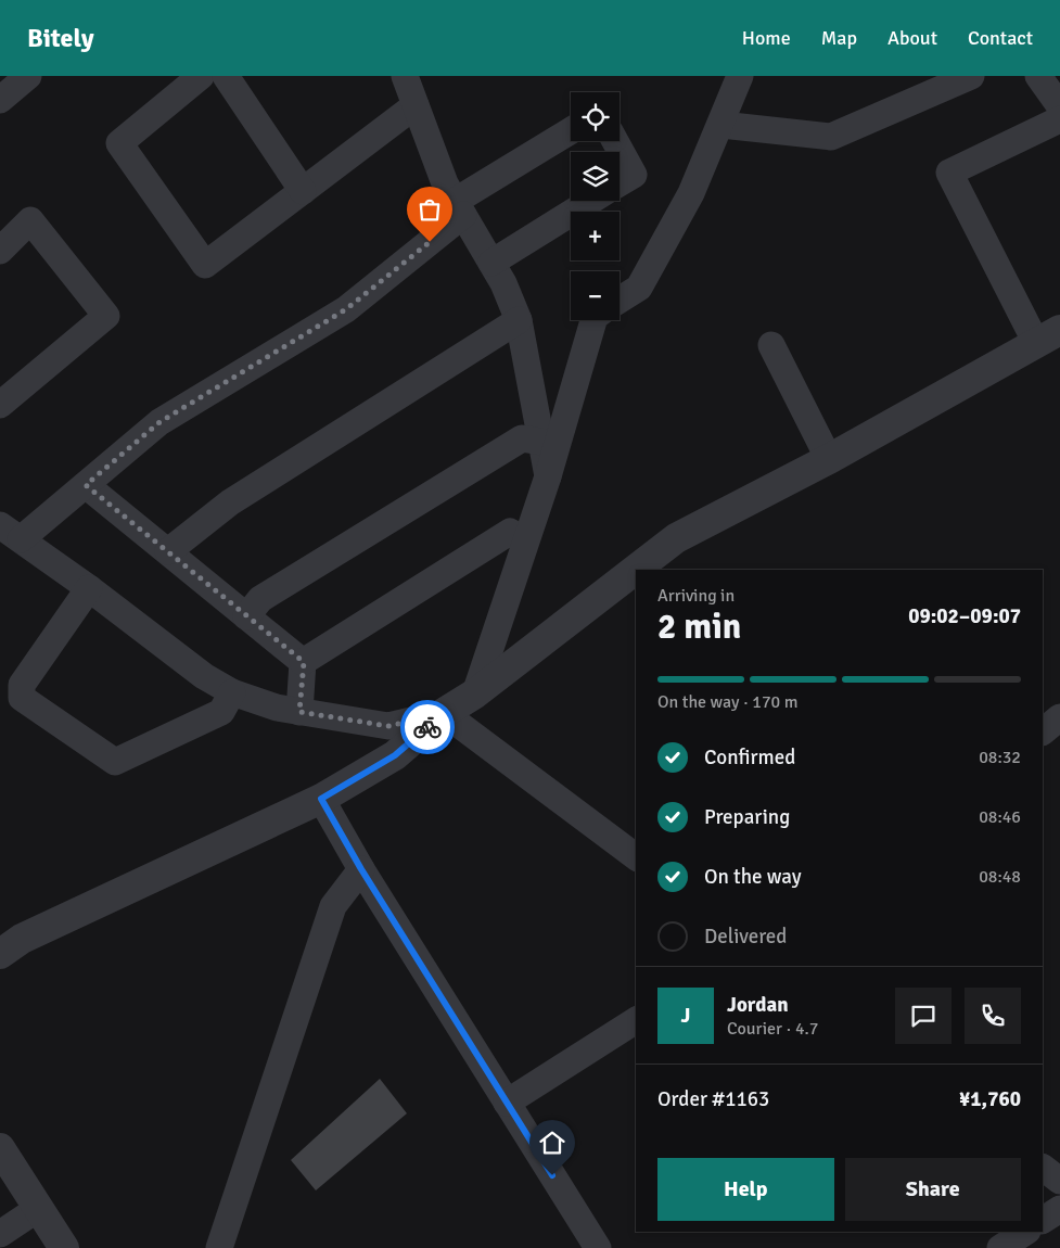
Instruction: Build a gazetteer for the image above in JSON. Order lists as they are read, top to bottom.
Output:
{
  "page": {
    "header": "Bitely",
    "nav": [
      "Home",
      "Map",
      "About",
      "Contact"
    ],
    "map_buttons": ["+", "−"],
    "heading": ["2 min", "Arriving in", "09:02–09:07"],
    "panel": [
      "Jordan",
      "Courier · 4.7",
      "Order #1163",
      "¥1,760"
    ],
    "bar": "On the way · 170 m",
    "list": [
      ["Confirmed", "08:32"],
      ["Preparing", "08:46"],
      ["On the way", "08:48"],
      "Delivered"
    ],
    "round": "J",
    "buttons": ["Help", "Share"]
  }
}
